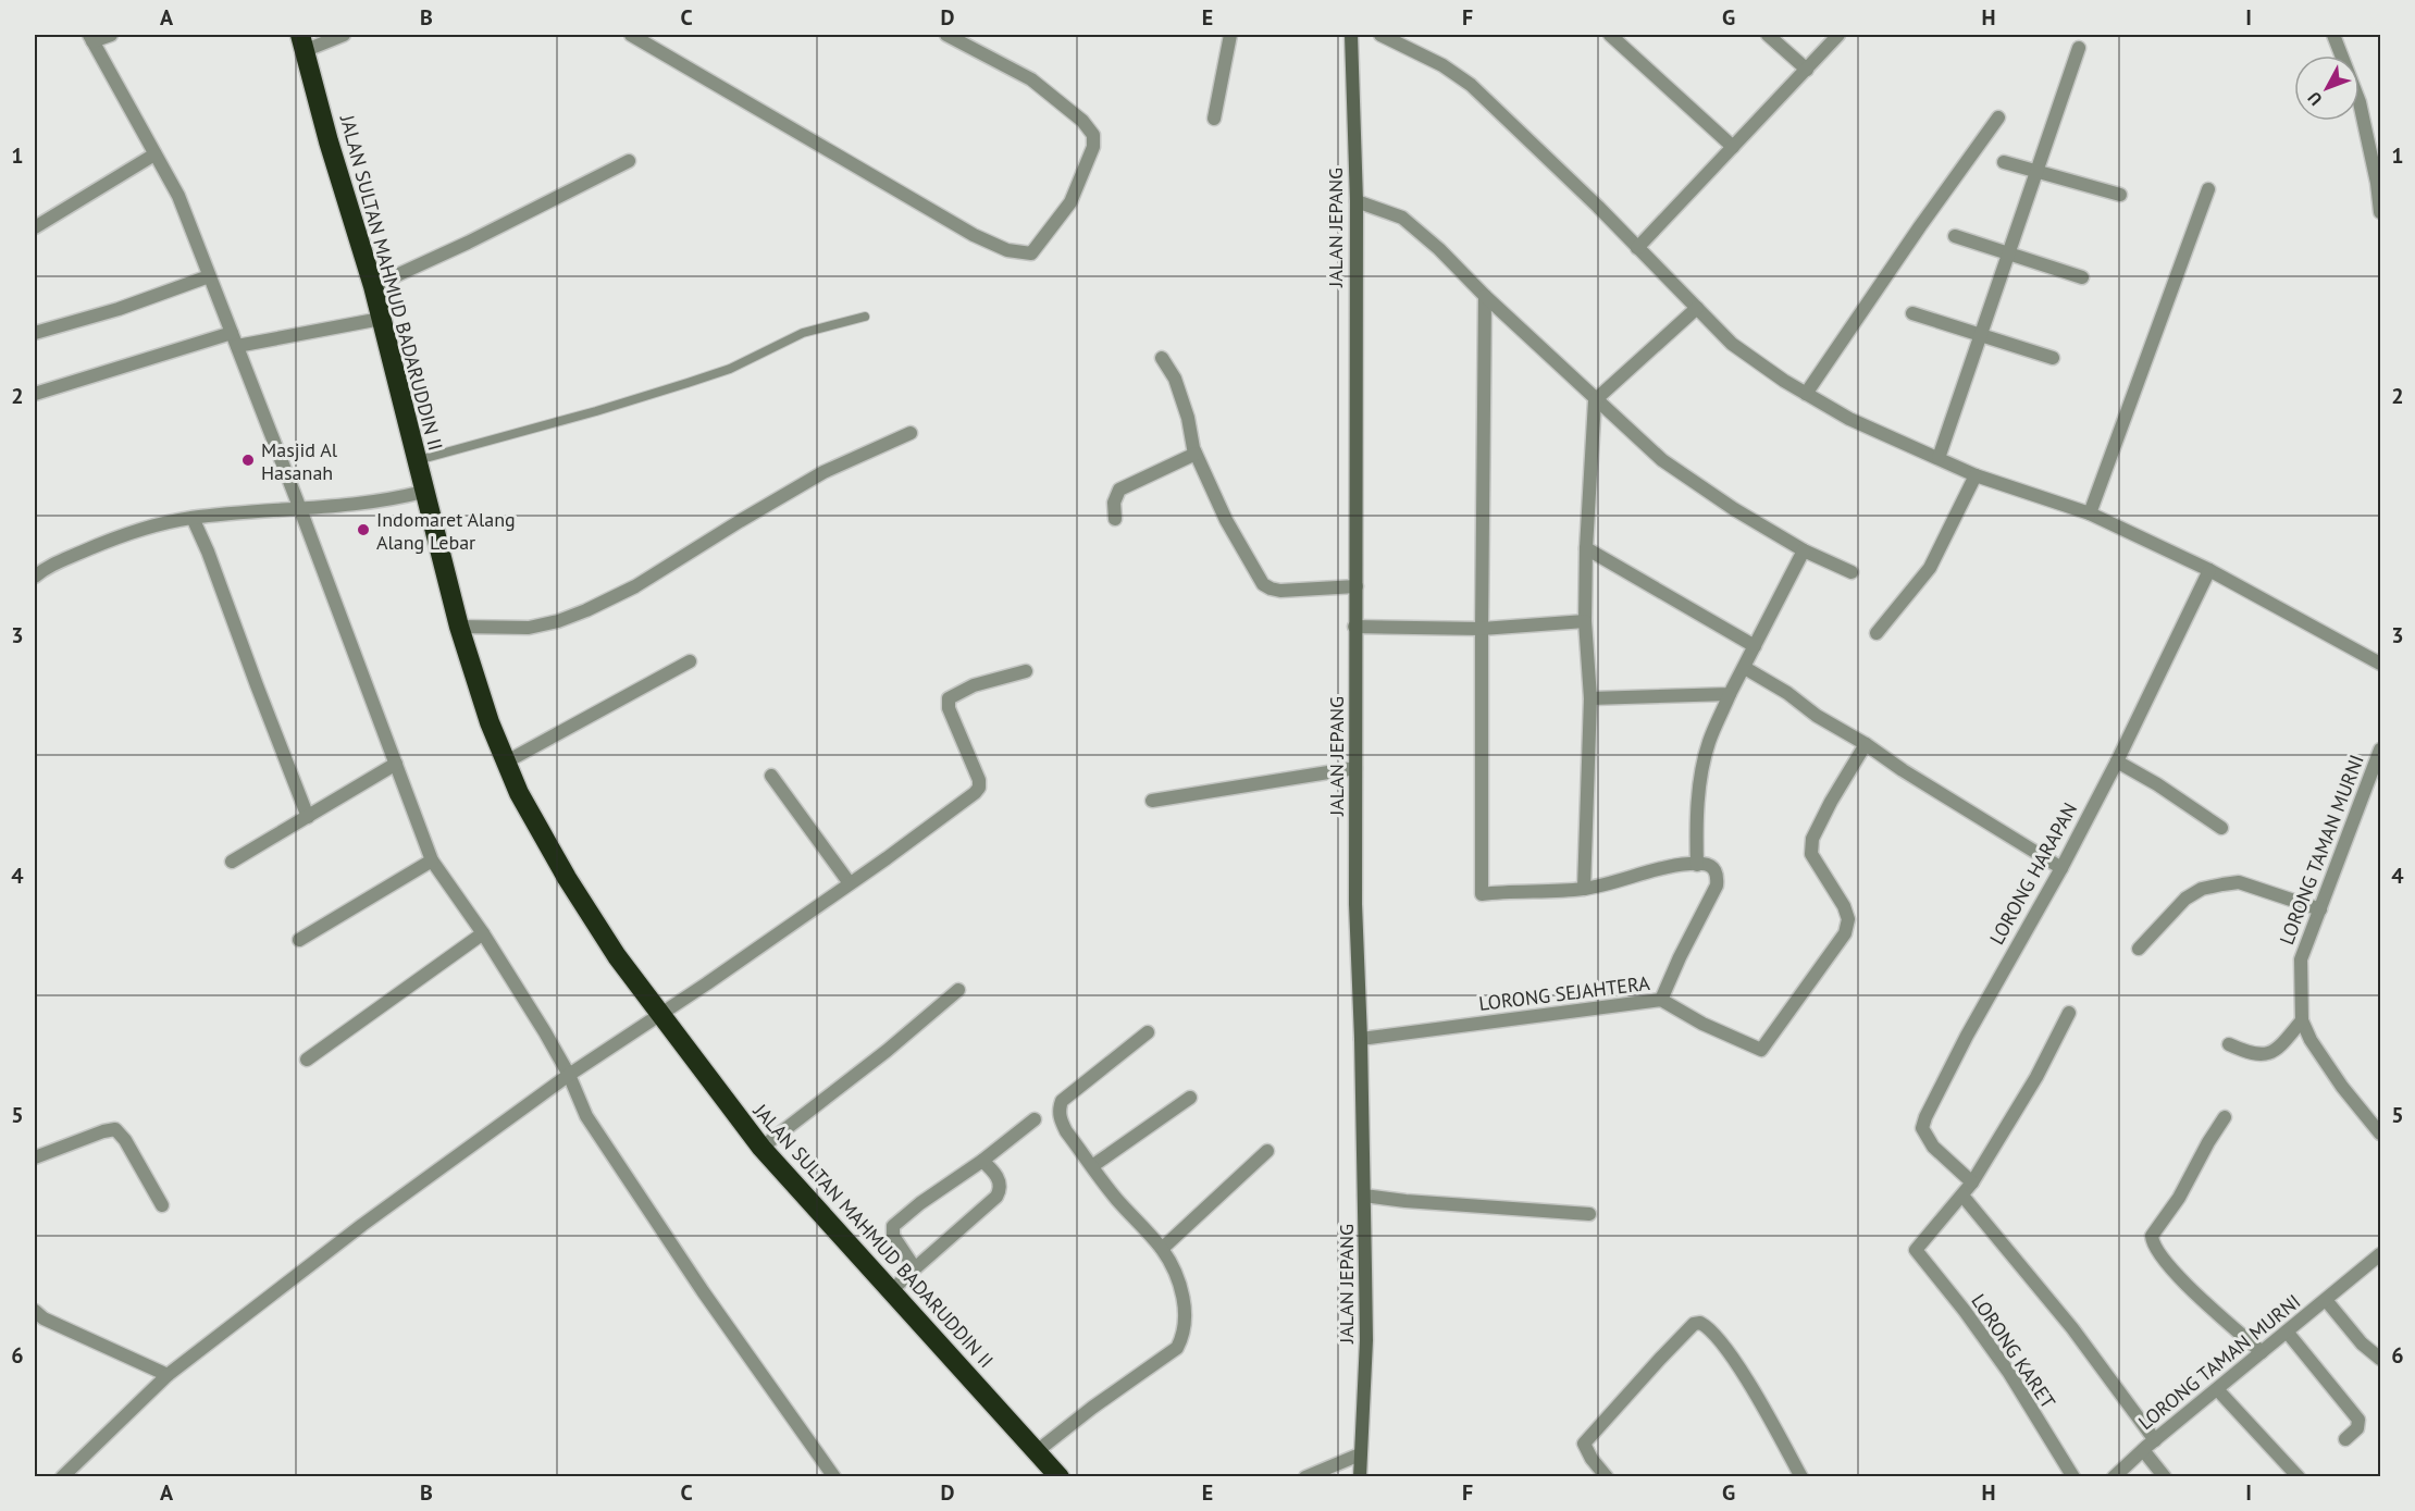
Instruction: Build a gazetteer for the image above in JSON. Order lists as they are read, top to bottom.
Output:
{
  "streets": {
    "highway": ["JALAN SULTAN MAHMUD BADARUDDIN II"],
    "street": [
      "JALAN JEPANG",
      "LORONG TAMAN MURNI",
      "LORONG HARAPAN",
      "LORONG SEJAHTERA",
      "LORONG KARET"
    ]
  },
  "crossings": [
    ["JALAN JEPANG", "LORONG SEJAHTERA"]
  ],
  "places": ["Masjid Al Hasanah", "Indomaret Alang Alang Lebar"],
  "north": "bottom left",
  "grid": {
    "columns": [
      "A",
      "B",
      "C",
      "D",
      "E",
      "F",
      "G",
      "H",
      "I"
    ],
    "rows": [
      "1",
      "2",
      "3",
      "4",
      "5",
      "6"
    ]
  }
}
